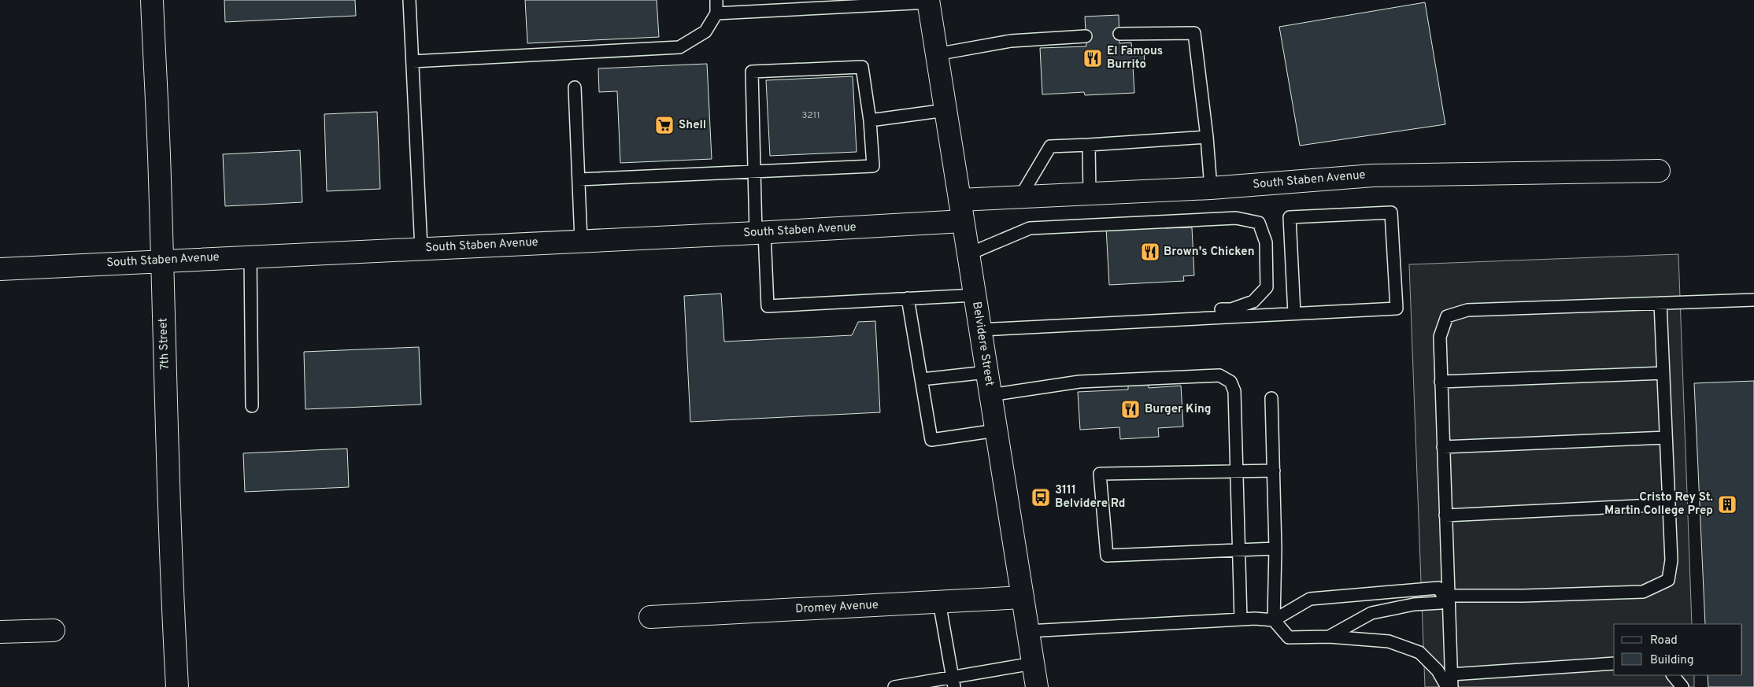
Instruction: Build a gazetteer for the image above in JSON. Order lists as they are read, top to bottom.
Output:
{
  "streets": {
    "street": [
      "South Staben Avenue",
      "7th Street",
      "Belvidere Street",
      "Dromey Avenue"
    ]
  },
  "crossings": [
    ["South Staben Avenue", "7th Street"],
    ["South Staben Avenue", "Belvidere Street"],
    ["Belvidere Street", "Dromey Avenue"]
  ],
  "places": {
    "restaurant": ["El Famous Burrito", "Brown's Chicken", "Burger King"],
    "supermarket": ["Shell"],
    "bus stop": ["3111 Belvidere Rd"],
    "building": ["Cristo Rey St. Martin College Prep"]
  },
  "house_numbers": ["3211"],
  "legend": ["Road", "Building"]
}
